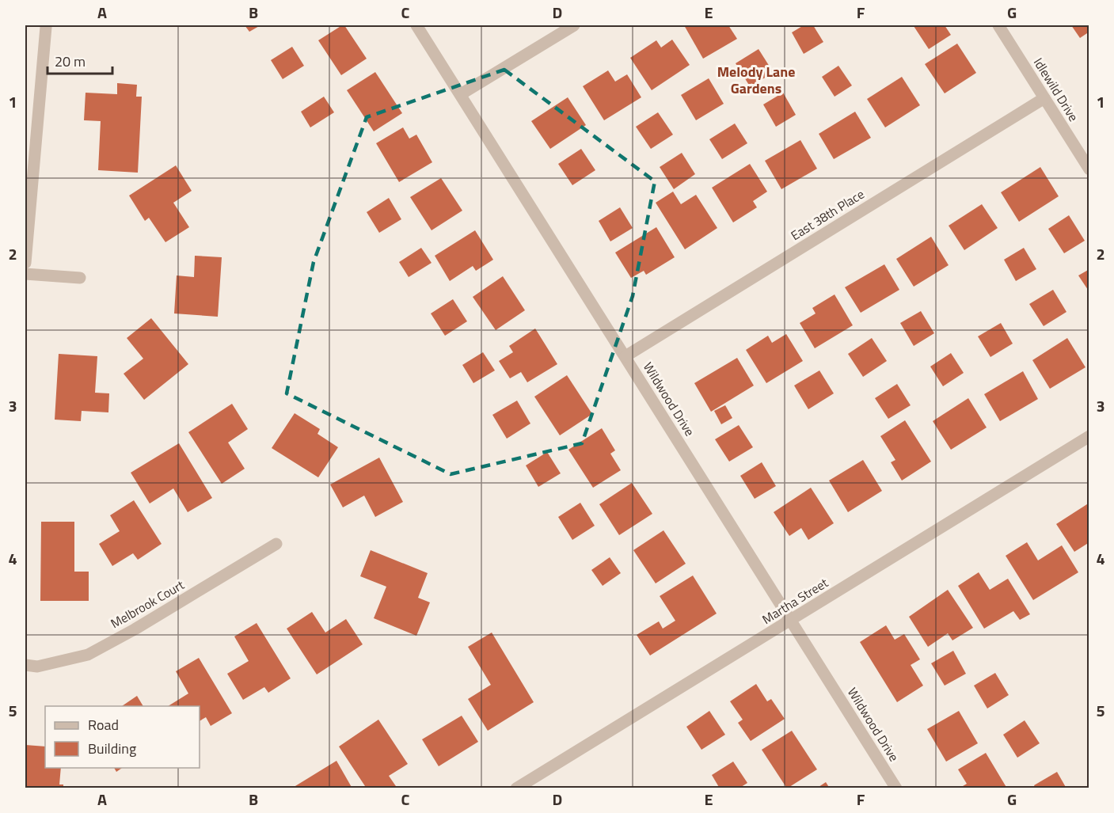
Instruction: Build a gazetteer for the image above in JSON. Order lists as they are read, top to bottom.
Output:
{
  "streets": {
    "street": [
      "Idlewild Drive",
      "East 38th Place",
      "Wildwood Drive",
      "Martha Street",
      "Melbrook Court"
    ]
  },
  "crossings": [
    ["Idlewild Drive", "East 38th Place"],
    ["East 38th Place", "Wildwood Drive"],
    ["Wildwood Drive", "Martha Street"]
  ],
  "districts": ["Melody Lane Gardens"],
  "legend": ["Road", "Building"],
  "scale_bar": "20 m",
  "grid": {
    "columns": [
      "A",
      "B",
      "C",
      "D",
      "E",
      "F",
      "G"
    ],
    "rows": [
      "1",
      "2",
      "3",
      "4",
      "5"
    ]
  }
}
